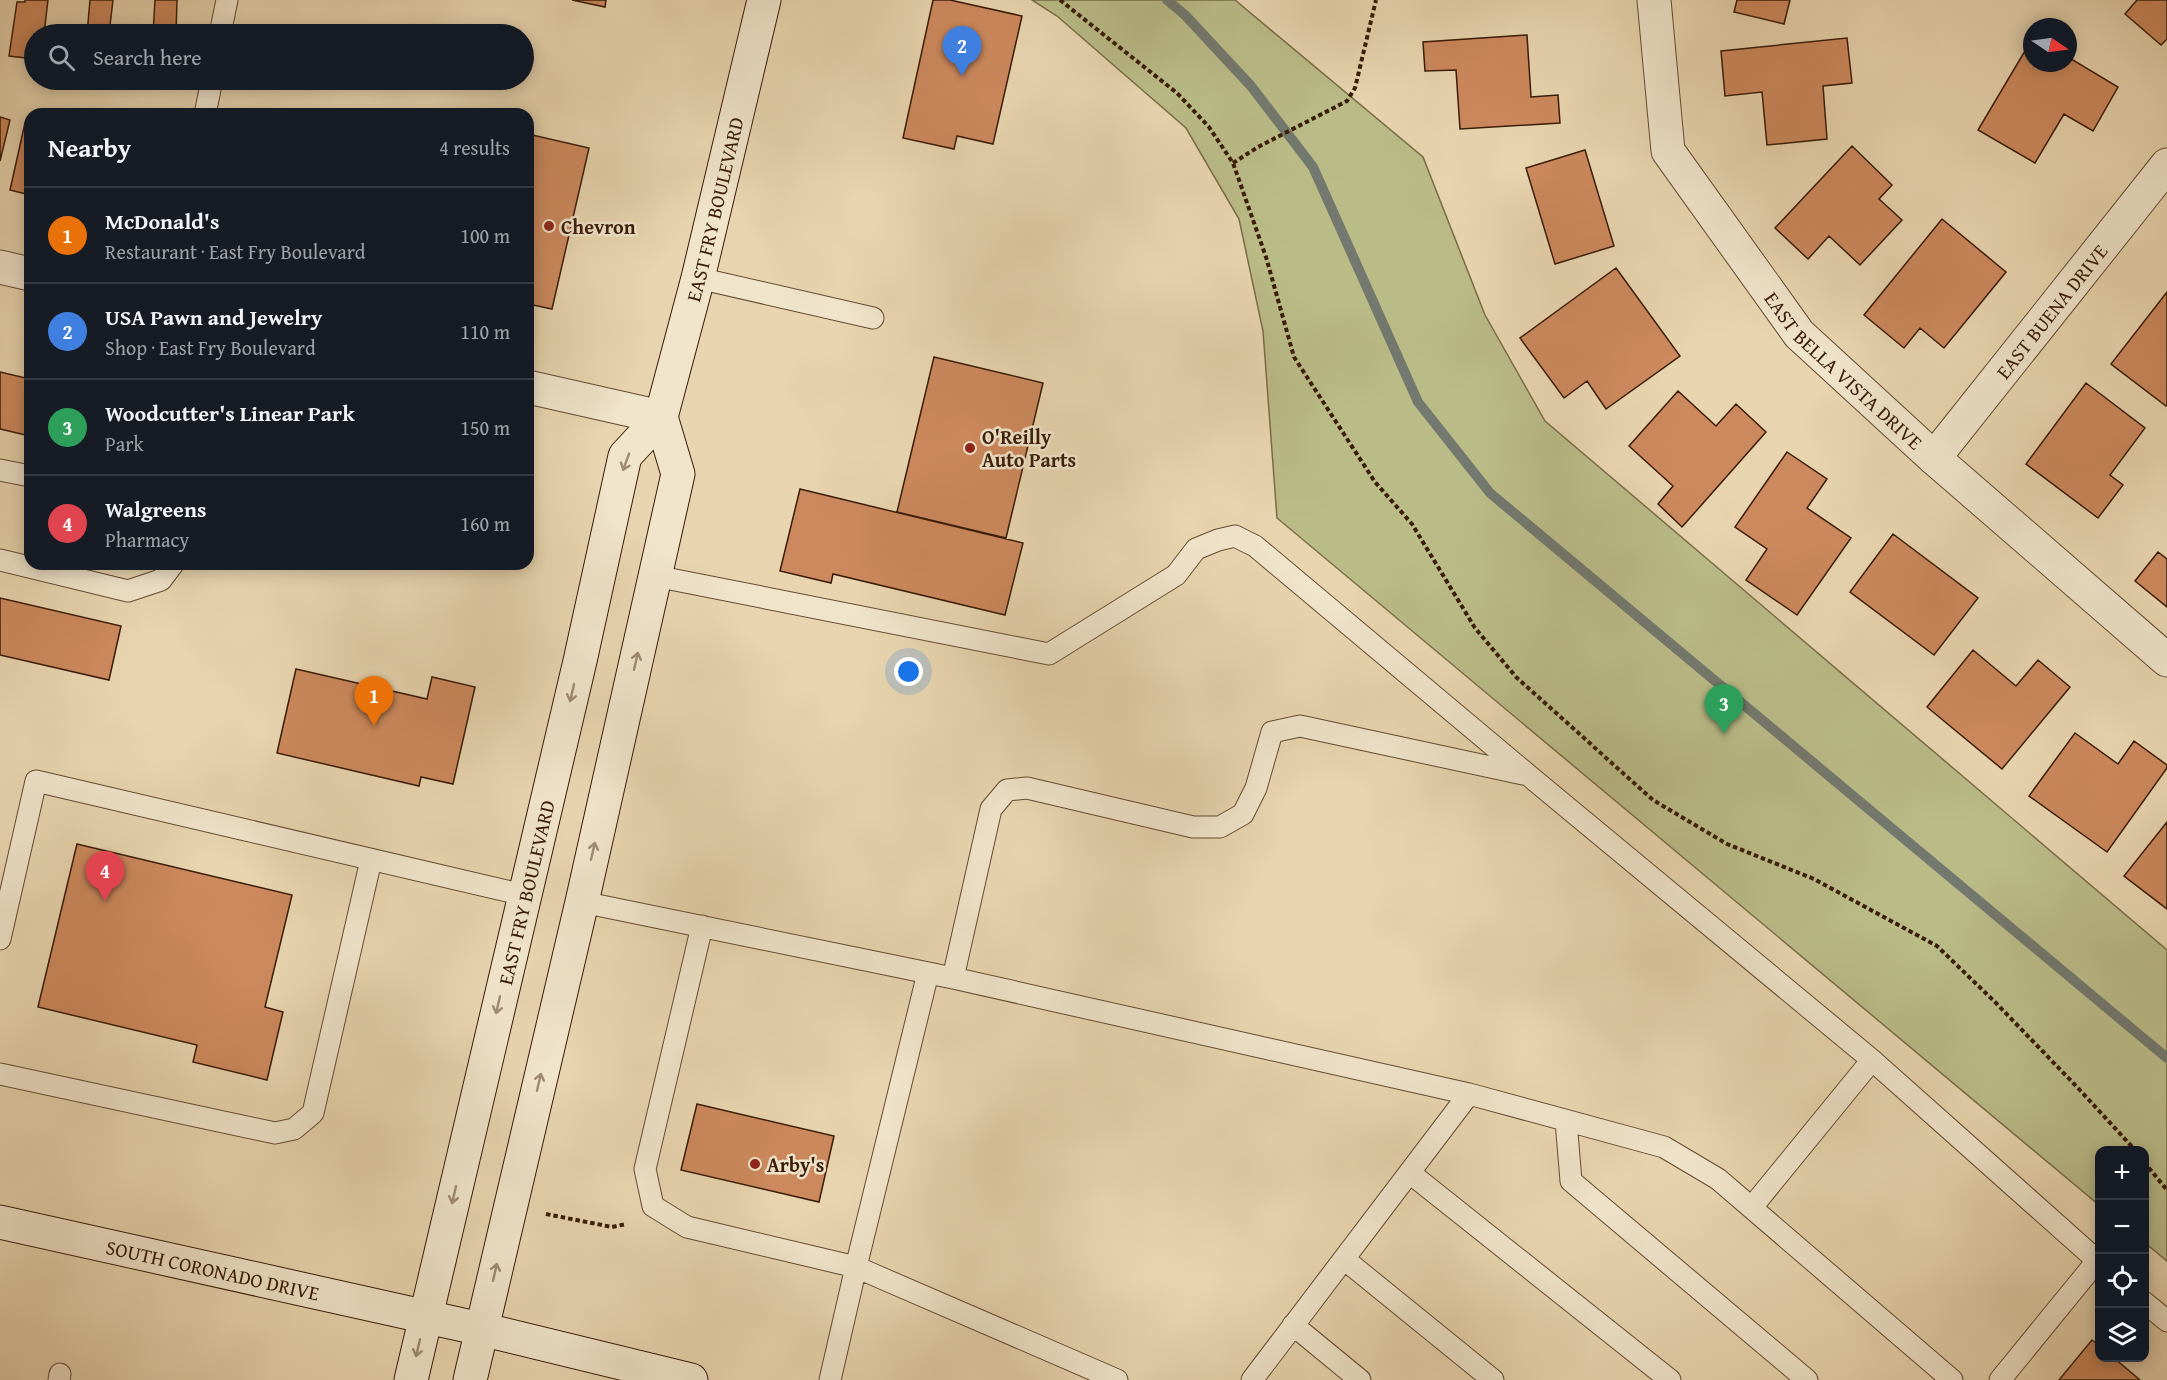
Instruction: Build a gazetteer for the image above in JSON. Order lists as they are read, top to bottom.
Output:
{
  "streets": {
    "main road": [
      "EAST FRY BOULEVARD",
      "EAST BUENA DRIVE",
      "EAST BELLA VISTA DRIVE",
      "SOUTH CORONADO DRIVE"
    ]
  },
  "crossings": [
    ["EAST FRY BOULEVARD", "SOUTH CORONADO DRIVE"],
    ["EAST BUENA DRIVE", "EAST BELLA VISTA DRIVE"]
  ],
  "places": ["Chevron", "O'Reilly Auto Parts", "Arby's"],
  "north": "right",
  "page": {
    "search": "Search here",
    "pins": [
      "2",
      "1",
      "3",
      "4"
    ],
    "heading": ["Nearby", "4 results"],
    "list": [
      {
        "mark": "1",
        "name": "McDonald's",
        "note": "Restaurant · East Fry Boulevard",
        "value": "100 m"
      },
      {
        "mark": "2",
        "name": "USA Pawn and Jewelry",
        "note": "Shop · East Fry Boulevard",
        "value": "110 m"
      },
      {
        "mark": "3",
        "name": "Woodcutter's Linear Park",
        "note": "Park",
        "value": "150 m"
      },
      {
        "mark": "4",
        "name": "Walgreens",
        "note": "Pharmacy",
        "value": "160 m"
      }
    ],
    "map_buttons": ["+", "−"]
  }
}
